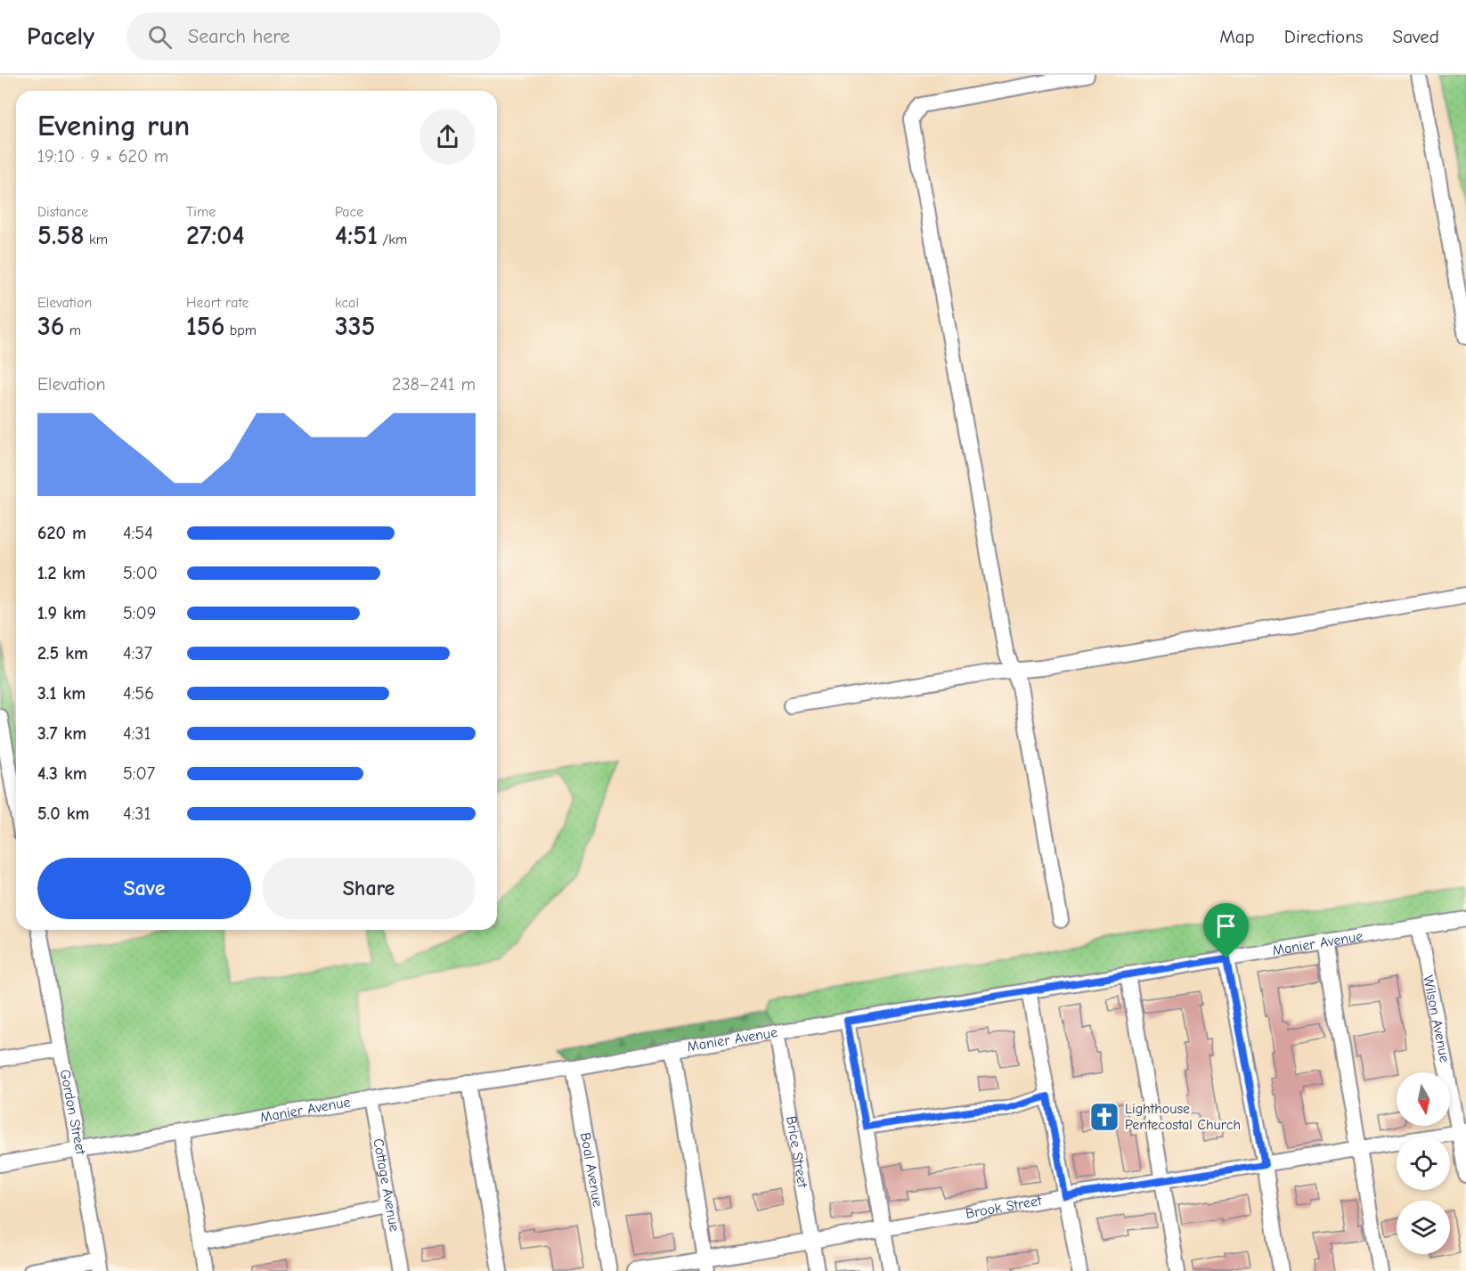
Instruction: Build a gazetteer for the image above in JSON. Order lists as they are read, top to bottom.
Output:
{
  "streets": {
    "street": [
      "Manier Avenue",
      "Wilson Avenue",
      "Gordon Street",
      "Brice Street",
      "Boal Avenue",
      "Cottage Avenue",
      "Brook Street"
    ]
  },
  "crossings": [
    ["Manier Avenue", "Wilson Avenue"],
    ["Manier Avenue", "Gordon Street"],
    ["Manier Avenue", "Brice Street"],
    ["Manier Avenue", "Boal Avenue"],
    ["Manier Avenue", "Cottage Avenue"],
    ["Wilson Avenue", "Brook Street"],
    ["Brice Street", "Brook Street"]
  ],
  "places": {
    "church": ["Lighthouse Pentecostal Church"]
  },
  "north": "bottom",
  "page": {
    "header": "Pacely",
    "search": "Search here",
    "nav": ["Map", "Directions", "Saved"],
    "heading": ["Evening run", "19:10 · 9 × 620 m"],
    "stats": [
      ["Distance", "5.58 km"],
      ["Time", "27:04"],
      ["Pace", "4:51 /km"],
      ["Elevation", "36 m"],
      ["Heart rate", "156 bpm"],
      ["kcal", "335"]
    ],
    "chart": ["Elevation", "238–241 m"],
    "list": [
      {
        "name": "620 m",
        "note": "4:54"
      },
      {
        "name": "1.2 km",
        "note": "5:00"
      },
      {
        "name": "1.9 km",
        "note": "5:09"
      },
      {
        "name": "2.5 km",
        "note": "4:37"
      },
      {
        "name": "3.1 km",
        "note": "4:56"
      },
      {
        "name": "3.7 km",
        "note": "4:31"
      },
      {
        "name": "4.3 km",
        "note": "5:07"
      },
      {
        "name": "5.0 km",
        "note": "4:31"
      }
    ],
    "buttons": ["Save", "Share"]
  }
}
